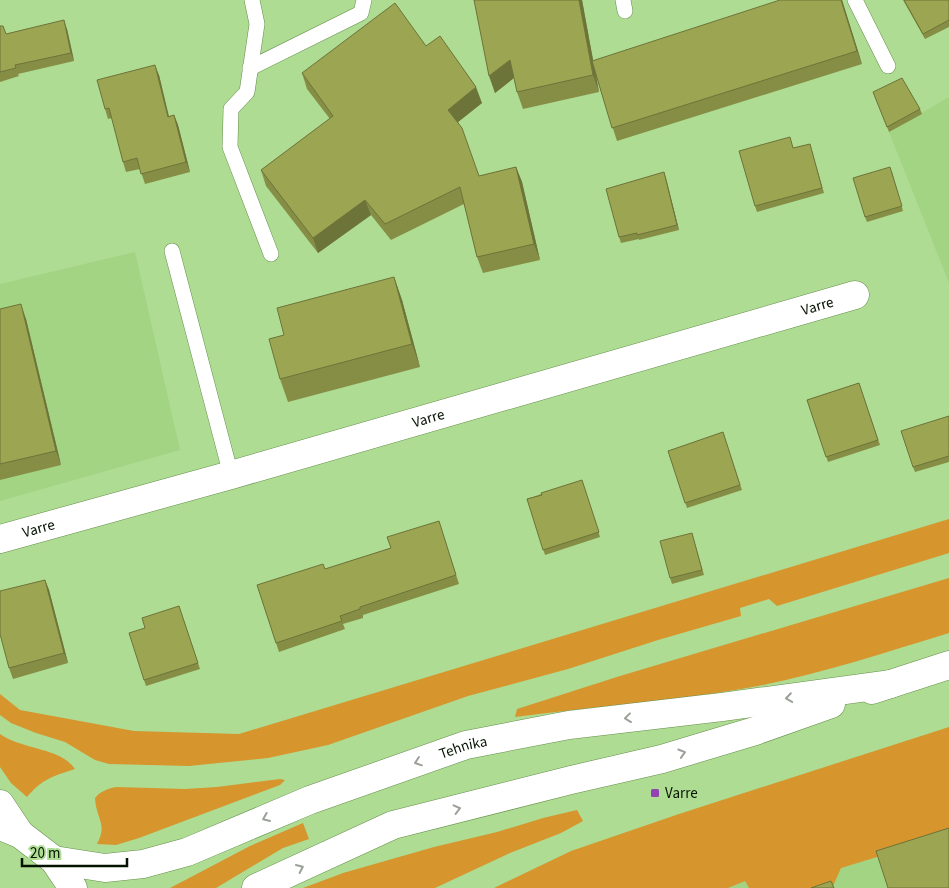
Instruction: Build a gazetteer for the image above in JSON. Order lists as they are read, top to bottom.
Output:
{
  "streets": {
    "main road": ["Varre", "Tehnika"]
  },
  "places": {
    "transit": ["Varre"]
  },
  "scale_bar": "20 m"
}
